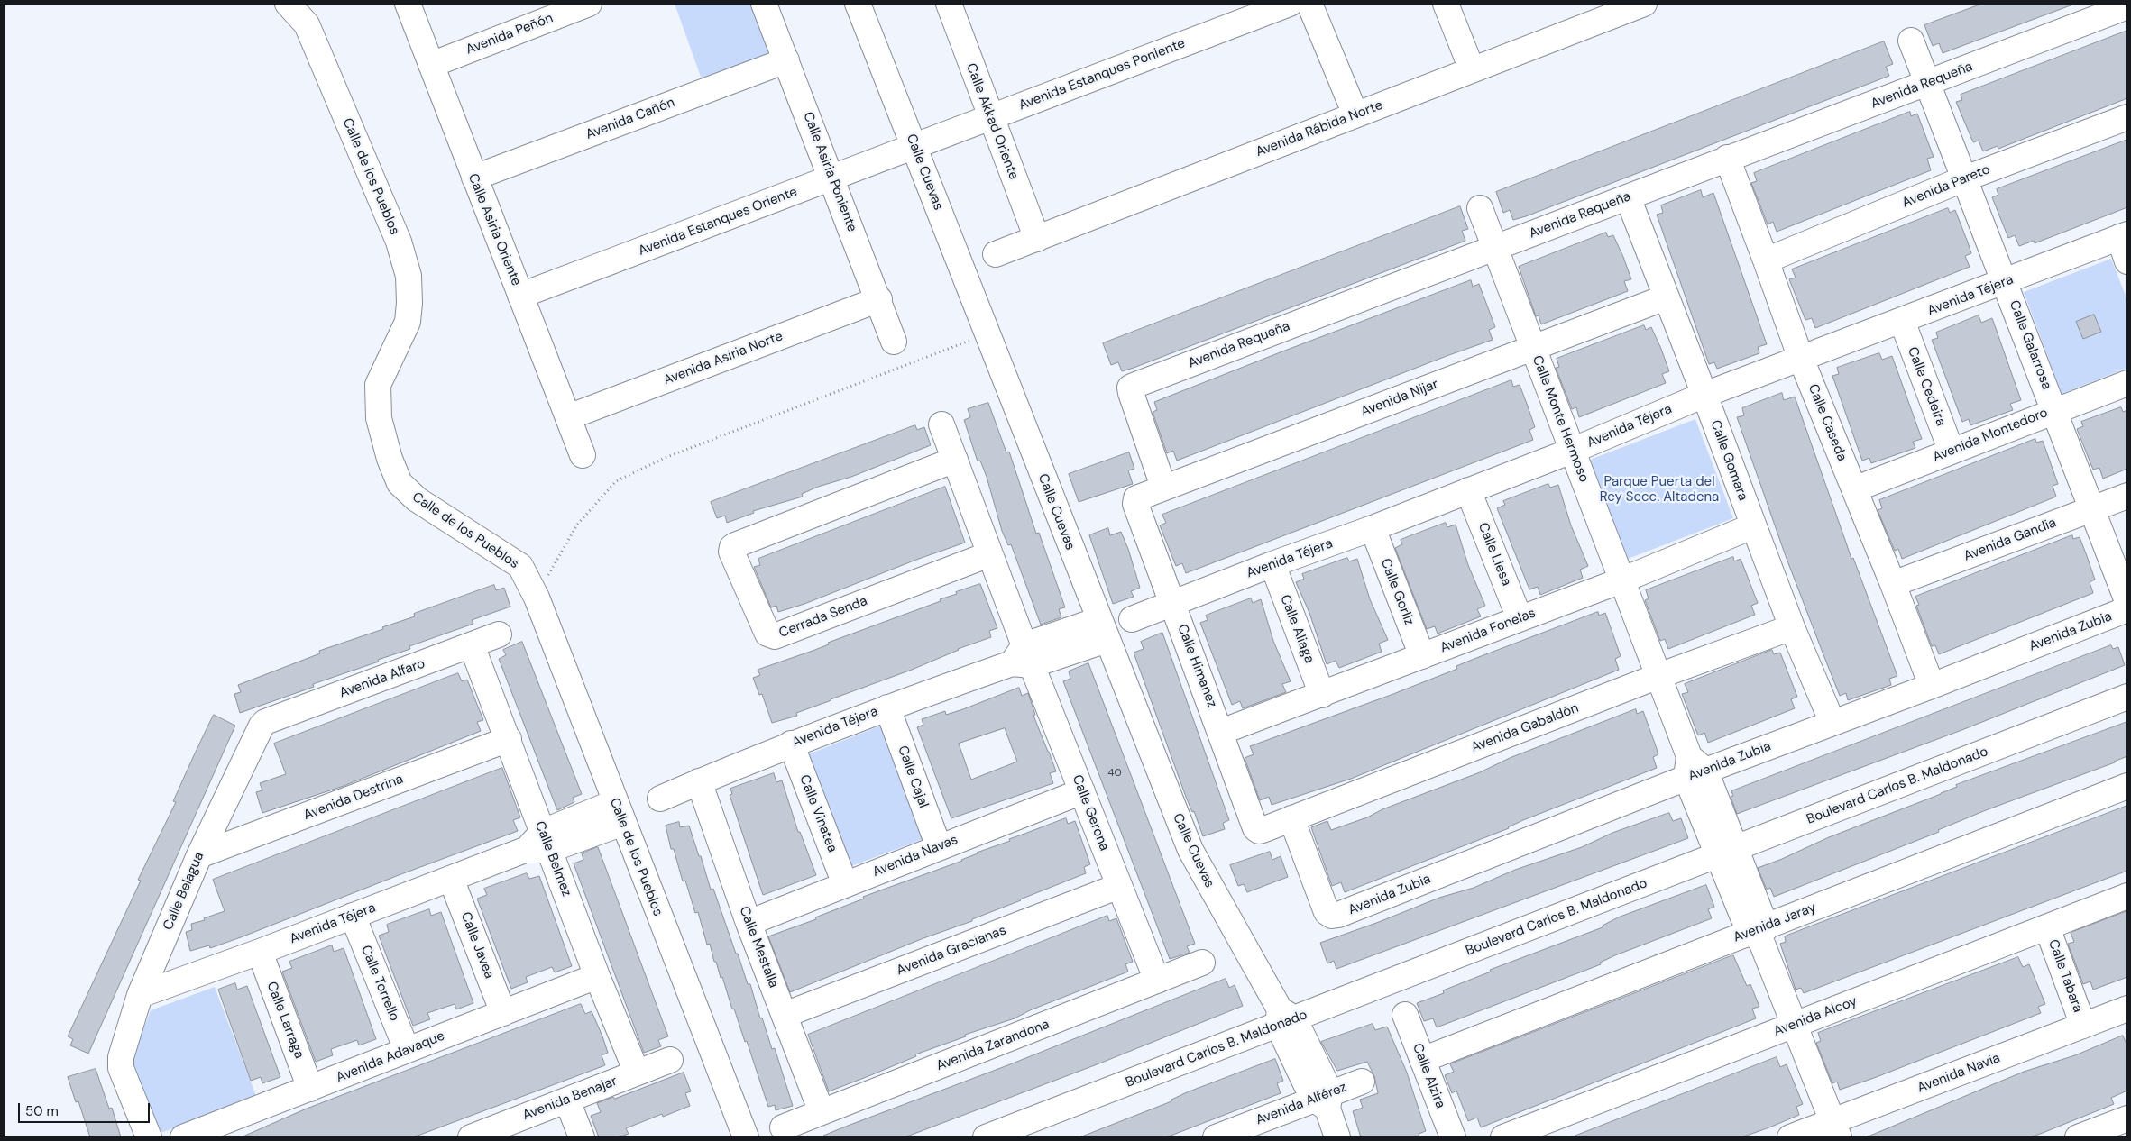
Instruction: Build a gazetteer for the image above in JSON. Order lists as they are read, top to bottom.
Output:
{
  "streets": {
    "street": [
      "Avenida Peñón",
      "Avenida Estanques Poniente",
      "Avenida Requeña",
      "Avenida Cañón",
      "Calle Akkad Oriente",
      "Avenida Rábida Norte",
      "Calle Asiria Poniente",
      "Calle Cuevas",
      "Calle de los Pueblos",
      "Avenida Pareto",
      "Avenida Estanques Oriente",
      "Calle Asiria Oriente",
      "Avenida Téjera",
      "Calle Galarrosa",
      "Avenida Asiria Norte",
      "Calle Cedeira",
      "Avenida Nijar",
      "Calle Monte Hermoso",
      "Calle Caseda",
      "Avenida Montedoro",
      "Calle Gomara",
      "Avenida Gandia",
      "Calle Liesa",
      "Calle Gorliz",
      "Cerrada Senda",
      "Calle Aliaga",
      "Avenida Fonelas",
      "Avenida Zubia",
      "Calle Himanez",
      "Avenida Alfaro",
      "Avenida Gabaldón",
      "Calle Cajal",
      "Boulevard Carlos B. Maldonado",
      "Avenida Destrina",
      "Calle Gerona",
      "Calle Vinatea",
      "Avenida Navas",
      "Calle Belmez",
      "Calle Belagua",
      "Avenida Jaray",
      "Calle Javea",
      "Calle Mestalla",
      "Avenida Gracianas",
      "Calle Tabara",
      "Calle Torrello",
      "Avenida Alcoy",
      "Calle Larraga",
      "Avenida Zarandona",
      "Avenida Adavaque",
      "Avenida Navia",
      "Calle Alzira",
      "Avenida Benajar",
      "Avenida Alférez"
    ]
  },
  "crossings": [
    ["Avenida Peñón", "Calle Asiria Oriente"],
    ["Avenida Estanques Poniente", "Calle Akkad Oriente"],
    ["Avenida Estanques Poniente", "Calle Cuevas"],
    ["Avenida Estanques Poniente", "Avenida Estanques Oriente"],
    ["Avenida Requeña", "Calle Galarrosa"],
    ["Avenida Requeña", "Avenida Nijar"],
    ["Avenida Requeña", "Calle Monte Hermoso"],
    ["Avenida Requeña", "Calle Caseda"],
    ["Avenida Requeña", "Calle Gomara"],
    ["Avenida Cañón", "Calle Asiria Poniente"],
    ["Avenida Cañón", "Calle Asiria Oriente"],
    ["Calle Akkad Oriente", "Avenida Rábida Norte"],
    ["Calle Asiria Poniente", "Avenida Estanques Oriente"],
    ["Calle Asiria Poniente", "Avenida Asiria Norte"],
    ["Calle Cuevas", "Avenida Estanques Oriente"],
    ["Calle Cuevas", "Avenida Téjera"],
    ["Calle Cuevas", "Boulevard Carlos B. Maldonado"],
    ["Calle Cuevas", "Avenida Alférez"],
    ["Calle de los Pueblos", "Avenida Téjera"],
    ["Avenida Pareto", "Calle Galarrosa"],
    ["Avenida Pareto", "Calle Caseda"],
    ["Avenida Estanques Oriente", "Calle Asiria Oriente"],
    ["Calle Asiria Oriente", "Avenida Asiria Norte"],
    ["Avenida Téjera", "Calle Galarrosa"],
    ["Avenida Téjera", "Calle Cedeira"],
    ["Avenida Téjera", "Calle Monte Hermoso"],
    ["Avenida Téjera", "Calle Caseda"],
    ["Avenida Téjera", "Calle Gomara"],
    ["Avenida Téjera", "Calle Liesa"],
    ["Avenida Téjera", "Calle Gorliz"],
    ["Avenida Téjera", "Calle Aliaga"],
    ["Avenida Téjera", "Calle Himanez"],
    ["Avenida Téjera", "Calle Cajal"],
    ["Avenida Téjera", "Calle Gerona"],
    ["Avenida Téjera", "Calle Vinatea"],
    ["Avenida Téjera", "Calle Belmez"],
    ["Avenida Téjera", "Calle Belagua"],
    ["Avenida Téjera", "Calle Javea"],
    ["Avenida Téjera", "Calle Mestalla"],
    ["Avenida Téjera", "Calle Torrello"],
    ["Avenida Téjera", "Calle Larraga"],
    ["Calle Galarrosa", "Avenida Montedoro"],
    ["Calle Galarrosa", "Avenida Gandia"],
    ["Calle Cedeira", "Avenida Montedoro"],
    ["Avenida Nijar", "Calle Monte Hermoso"],
    ["Avenida Nijar", "Calle Gomara"],
    ["Avenida Nijar", "Calle Himanez"],
    ["Calle Monte Hermoso", "Avenida Fonelas"],
    ["Calle Monte Hermoso", "Avenida Zubia"],
    ["Calle Monte Hermoso", "Avenida Gabaldón"],
    ["Calle Monte Hermoso", "Boulevard Carlos B. Maldonado"],
    ["Calle Monte Hermoso", "Avenida Jaray"],
    ["Calle Monte Hermoso", "Avenida Alcoy"],
    ["Calle Monte Hermoso", "Avenida Navia"],
    ["Calle Caseda", "Avenida Montedoro"],
    ["Calle Caseda", "Avenida Gandia"],
    ["Calle Caseda", "Avenida Zubia"],
    ["Calle Gomara", "Avenida Fonelas"],
    ["Calle Gomara", "Avenida Zubia"],
    ["Calle Gomara", "Avenida Gabaldón"],
    ["Calle Liesa", "Avenida Fonelas"],
    ["Calle Gorliz", "Avenida Fonelas"],
    ["Calle Aliaga", "Avenida Fonelas"],
    ["Avenida Fonelas", "Calle Himanez"],
    ["Avenida Zubia", "Avenida Gabaldón"],
    ["Calle Himanez", "Avenida Gabaldón"],
    ["Avenida Alfaro", "Calle Belmez"],
    ["Avenida Alfaro", "Calle Belagua"],
    ["Calle Cajal", "Avenida Navas"],
    ["Avenida Destrina", "Calle Belmez"],
    ["Avenida Destrina", "Calle Belagua"],
    ["Calle Gerona", "Avenida Navas"],
    ["Calle Gerona", "Avenida Gracianas"],
    ["Calle Gerona", "Avenida Zarandona"],
    ["Calle Vinatea", "Avenida Navas"],
    ["Avenida Navas", "Calle Mestalla"],
    ["Calle Belmez", "Avenida Adavaque"],
    ["Calle Belmez", "Avenida Benajar"],
    ["Avenida Jaray", "Calle Alzira"],
    ["Calle Javea", "Avenida Adavaque"],
    ["Calle Mestalla", "Avenida Gracianas"],
    ["Calle Mestalla", "Avenida Zarandona"],
    ["Calle Tabara", "Avenida Alcoy"],
    ["Calle Tabara", "Avenida Navia"],
    ["Calle Torrello", "Avenida Adavaque"],
    ["Calle Larraga", "Avenida Adavaque"]
  ],
  "parks": ["Parque Puerta del Rey Secc. Altadena"],
  "house_numbers": ["40"],
  "scale_bar": "50 m"
}
